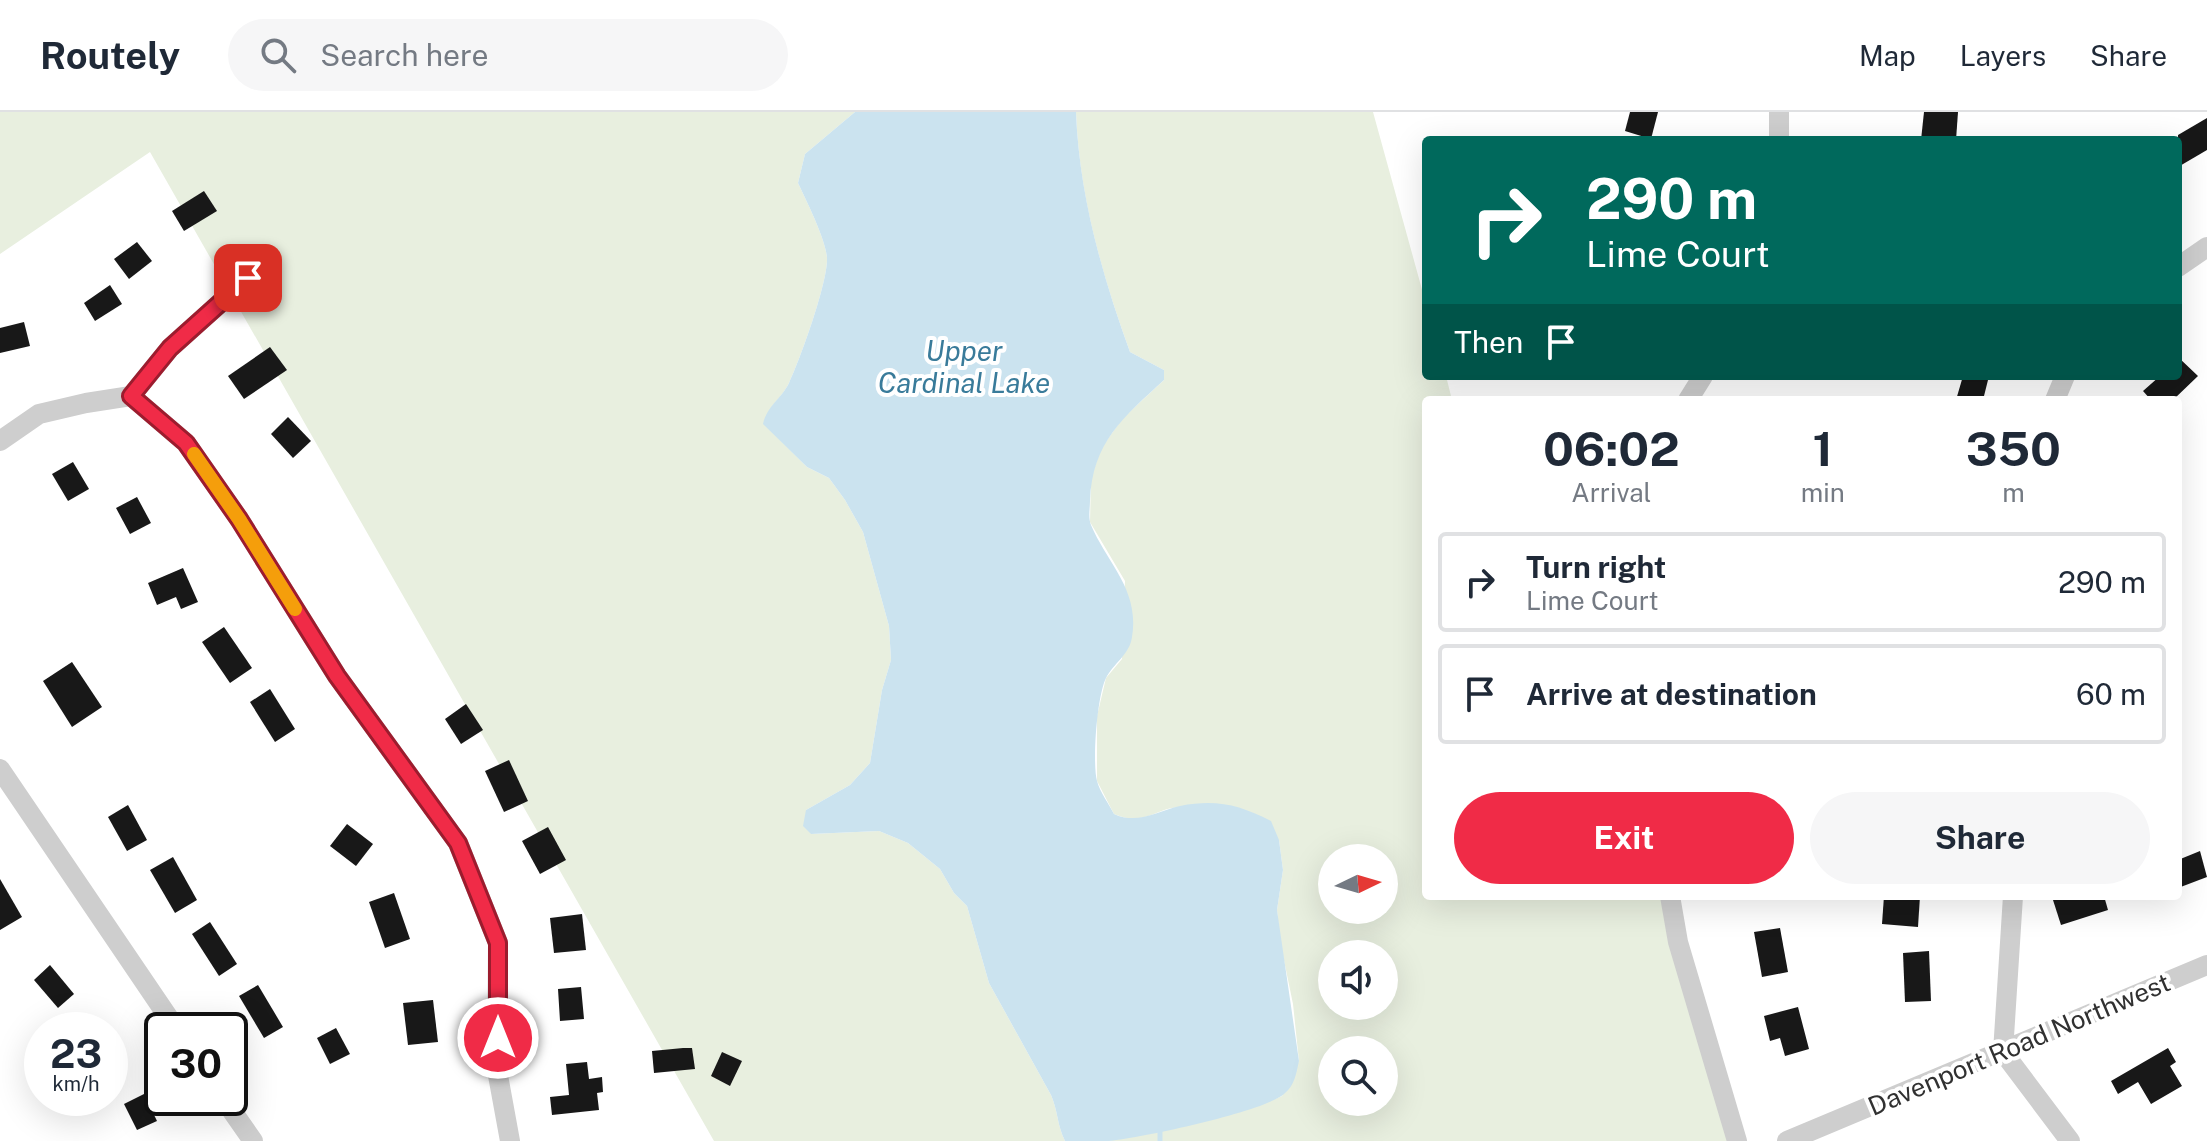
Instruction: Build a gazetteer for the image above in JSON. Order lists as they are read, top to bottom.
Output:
{
  "streets": {
    "street": ["Davenport Road Northwest"]
  },
  "water": ["Upper Cardinal Lake"],
  "north": "right",
  "page": {
    "header": "Routely",
    "search": "Search here",
    "nav": ["Map", "Layers", "Share"],
    "turn": ["290 m", "Lime Court"],
    "then": "Then",
    "eta": [
      "06:02",
      "Arrival",
      "1",
      "min",
      "350",
      "m"
    ],
    "list": [
      {
        "name": "Turn right",
        "note": "Lime Court",
        "value": "290 m"
      },
      {
        "name": "Arrive at destination",
        "value": "60 m"
      }
    ],
    "buttons": ["Exit", "Share"],
    "speed": "23 km/h",
    "limit": "30"
  }
}
